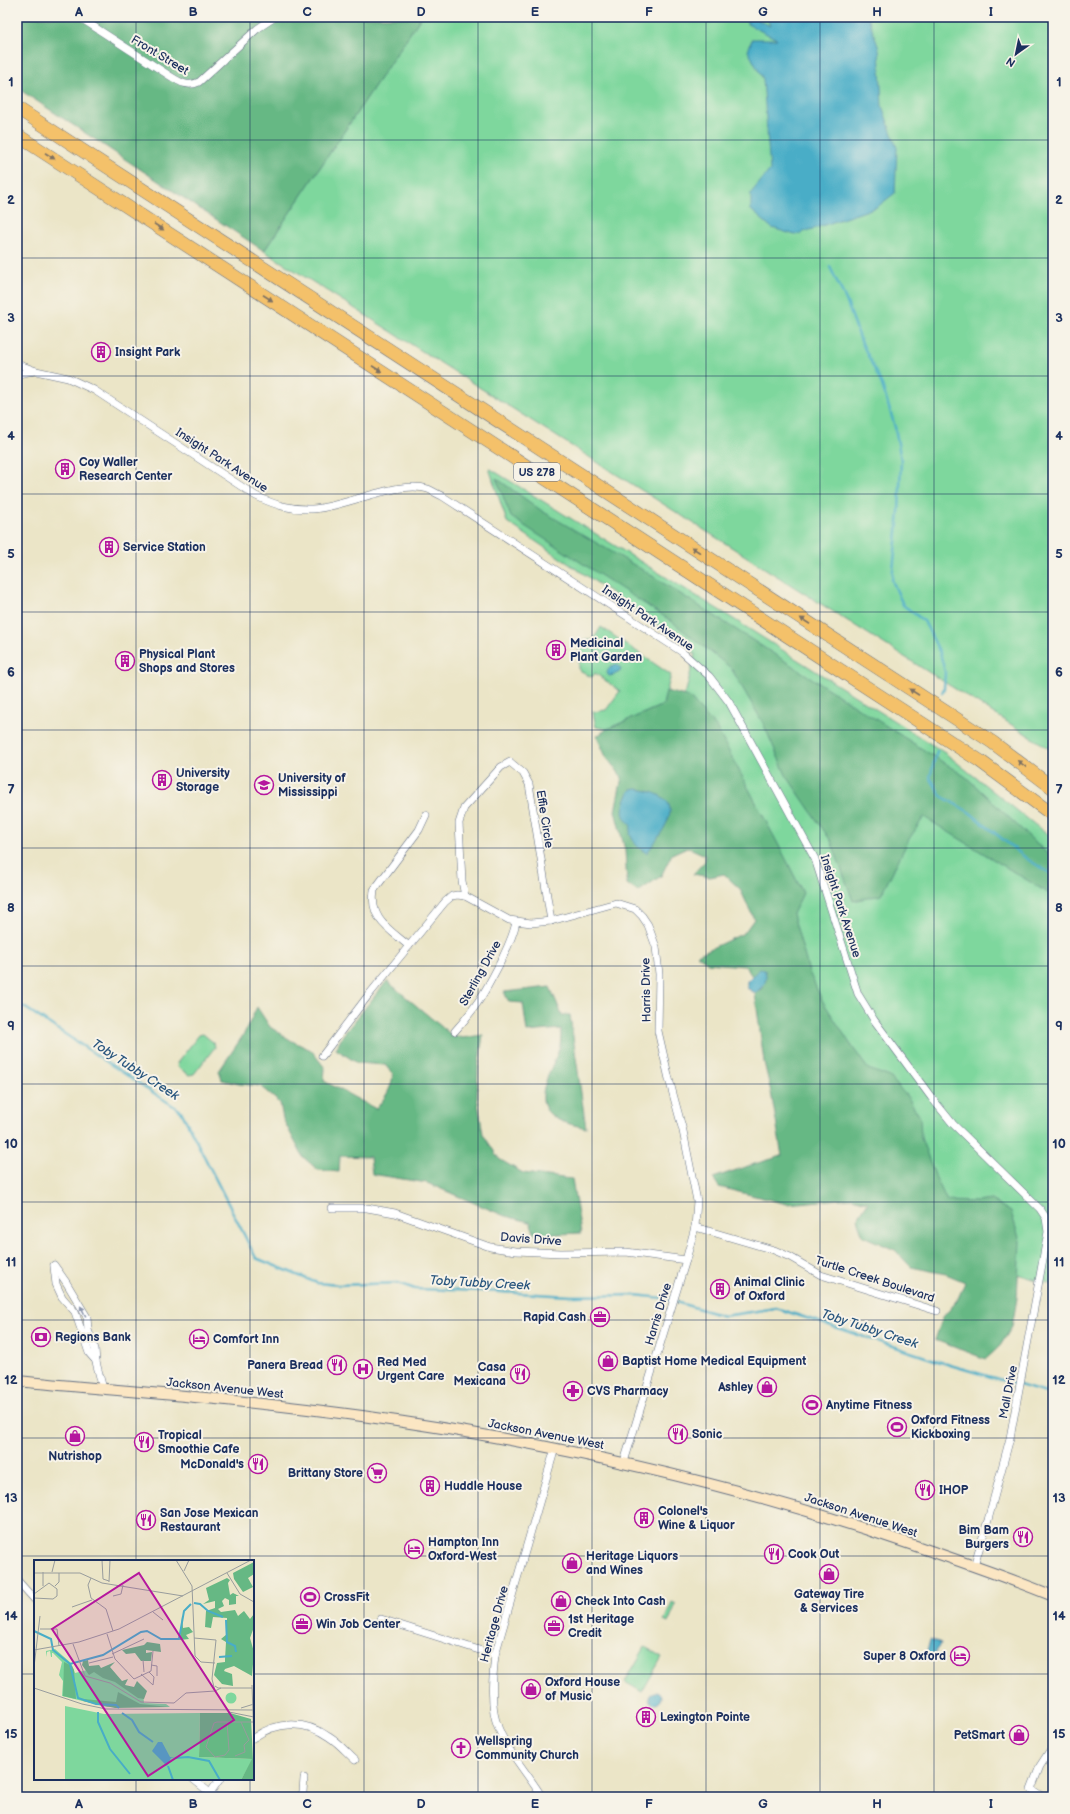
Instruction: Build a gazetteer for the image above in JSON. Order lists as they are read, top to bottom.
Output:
{
  "streets": {
    "highway": ["US 278"],
    "main road": ["Jackson Avenue West"],
    "street": [
      "Front Street",
      "Insight Park Avenue",
      "Effie Circle",
      "Sterling Drive",
      "Harris Drive",
      "Davis Drive",
      "Turtle Creek Boulevard",
      "Mall Drive",
      "Heritage Drive"
    ]
  },
  "crossings": [
    ["Insight Park Avenue", "Mall Drive"],
    ["Effie Circle", "Harris Drive"],
    ["Sterling Drive", "Harris Drive"],
    ["Harris Drive", "Davis Drive"],
    ["Harris Drive", "Turtle Creek Boulevard"],
    ["Harris Drive", "Jackson Avenue West"],
    ["Jackson Avenue West", "Mall Drive"],
    ["Jackson Avenue West", "Heritage Drive"]
  ],
  "water": ["Toby Tubby Creek"],
  "places": {
    "building": [
      "Insight Park",
      "Coy Waller Research Center",
      "Service Station",
      "Medicinal Plant Garden",
      "Physical Plant Shops and Stores",
      "University Storage",
      "Animal Clinic of Oxford",
      "Huddle House",
      "Colonel's Wine & Liquor",
      "Lexington Pointe"
    ],
    "school or university": ["University of Mississippi"],
    "office": ["Rapid Cash", "Win Job Center", "1st Heritage Credit"],
    "bank": ["Regions Bank"],
    "hotel": ["Comfort Inn", "Hampton Inn Oxford-West", "Super 8 Oxford"],
    "shop": [
      "Baptist Home Medical Equipment",
      "Ashley",
      "Nutrishop",
      "Heritage Liquors and Wines",
      "Gateway Tire & Services",
      "Check Into Cash",
      "Oxford House of Music",
      "PetSmart"
    ],
    "restaurant": [
      "Panera Bread",
      "Casa Mexicana",
      "Sonic",
      "Tropical Smoothie Cafe",
      "McDonald's",
      "IHOP",
      "San Jose Mexican Restaurant",
      "Bim Bam Burgers",
      "Cook Out"
    ],
    "hospital": ["Red Med Urgent Care"],
    "pharmacy": ["CVS Pharmacy"],
    "sports": ["Anytime Fitness", "Oxford Fitness Kickboxing", "CrossFit"],
    "supermarket": ["Brittany Store"],
    "church": ["Wellspring Community Church"]
  },
  "north": "bottom left",
  "grid": {
    "columns": [
      "A",
      "B",
      "C",
      "D",
      "E",
      "F",
      "G",
      "H",
      "I"
    ],
    "rows": [
      "1",
      "2",
      "3",
      "4",
      "5",
      "6",
      "7",
      "8",
      "9",
      "10",
      "11",
      "12",
      "13",
      "14",
      "15"
    ]
  }
}
